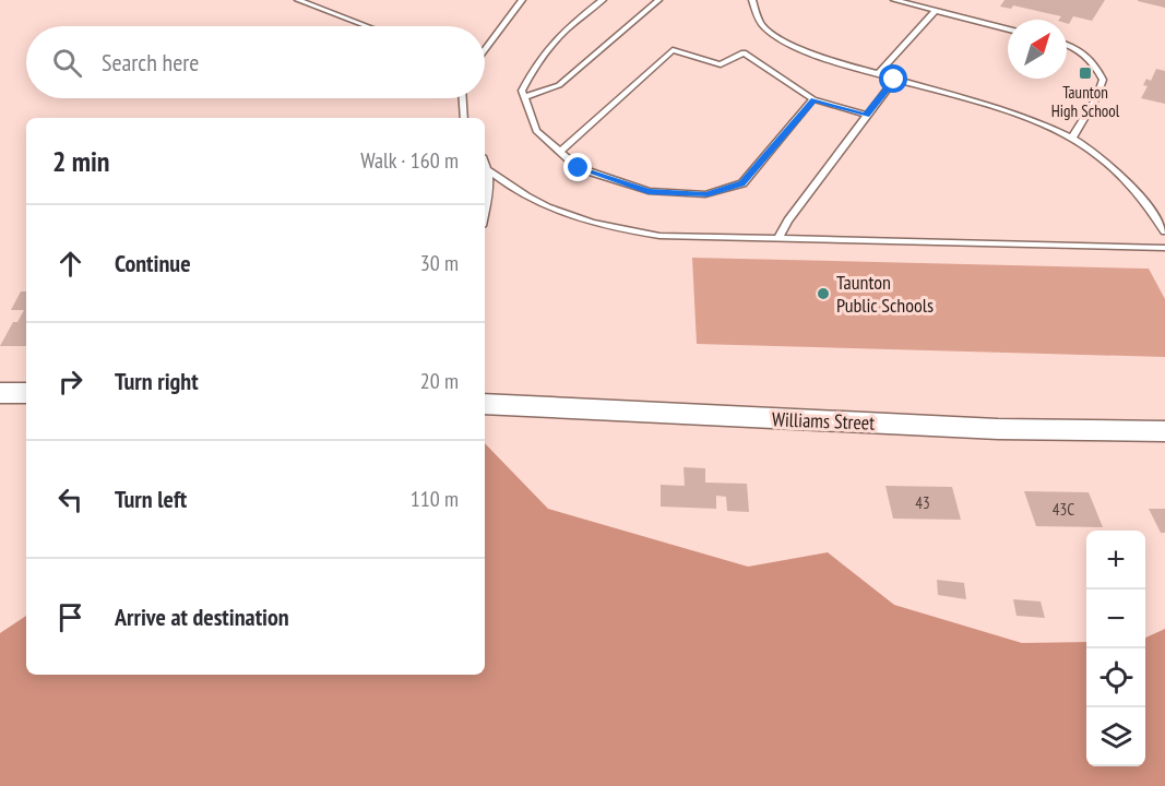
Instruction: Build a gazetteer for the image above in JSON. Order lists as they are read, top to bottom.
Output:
{
  "streets": {
    "street": ["Williams Street"]
  },
  "places": {
    "transit": ["Taunton High School"],
    "other": ["Taunton Public Schools"]
  },
  "house_numbers": ["43", "43C"],
  "north": "top right",
  "page": {
    "search": "Search here",
    "heading": ["2 min", "Walk · 160 m"],
    "list": [
      ["Continue", "30 m"],
      ["Turn right", "20 m"],
      ["Turn left", "110 m"],
      "Arrive at destination"
    ],
    "map_buttons": ["+", "−"]
  }
}
